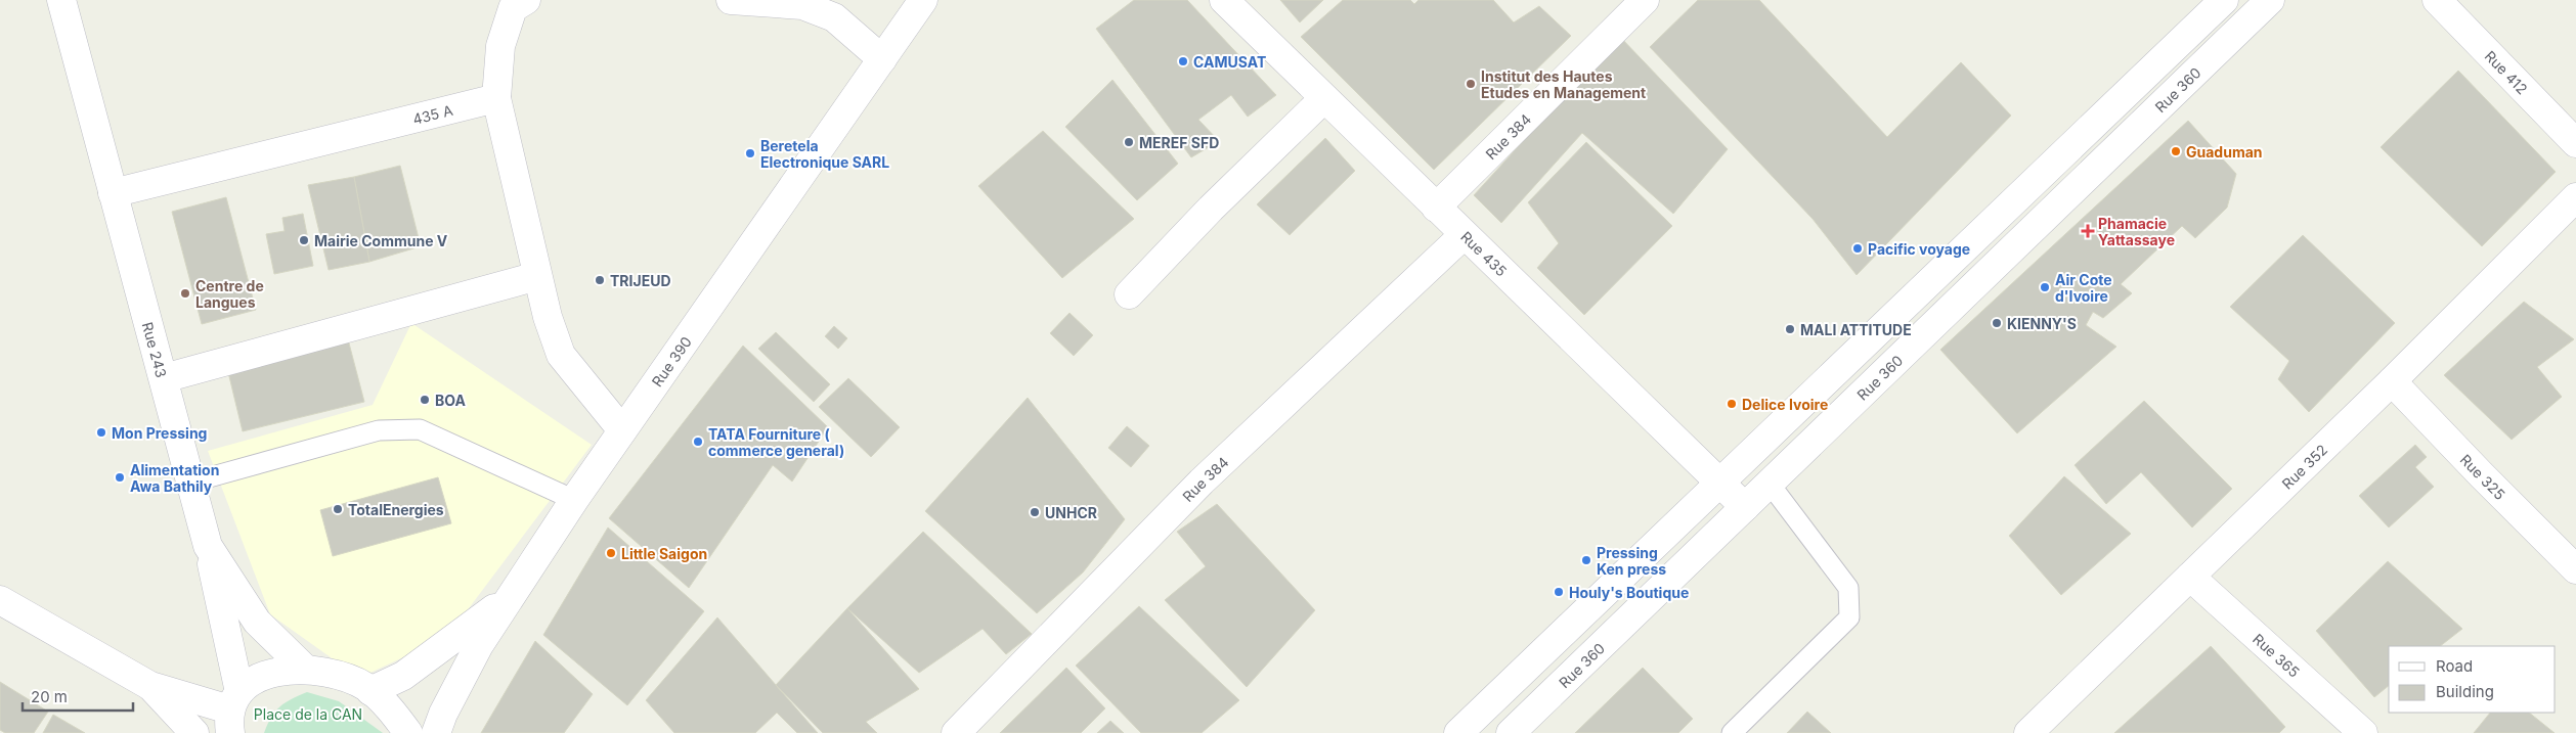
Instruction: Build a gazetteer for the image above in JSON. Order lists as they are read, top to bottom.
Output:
{
  "streets": {
    "street": [
      "Rue 412",
      "Rue 360",
      "435 A",
      "Rue 384",
      "Rue 435",
      "Rue 243",
      "Rue 390",
      "Rue 352",
      "Rue 325",
      "Rue 365"
    ]
  },
  "crossings": [
    ["Rue 360", "Rue 435"],
    ["435 A", "Rue 243"],
    ["Rue 384", "Rue 435"],
    ["Rue 352", "Rue 325"],
    ["Rue 352", "Rue 365"]
  ],
  "parks": ["Place de la CAN"],
  "places": {
    "other": [
      "CAMUSAT",
      "Institut des Hautes Etudes en Management",
      "MEREF SFD",
      "Guaduman",
      "Beretela Electronique SARL",
      "Mairie Commune V",
      "Pacific voyage",
      "TRIJEUD",
      "Air Cote d'Ivoire",
      "Centre de Langues",
      "KIENNY'S",
      "MALI ATTITUDE",
      "BOA",
      "Delice Ivoire",
      "Mon Pressing",
      "TATA Fourniture ( commerce general)",
      "Alimentation Awa Bathily",
      "TotalEnergies",
      "UNHCR",
      "Little Saigon",
      "Pressing Ken press",
      "Houly's Boutique"
    ],
    "health": ["Phamacie Yattassaye"]
  },
  "legend": ["Road", "Building"],
  "scale_bar": "20 m"
}
